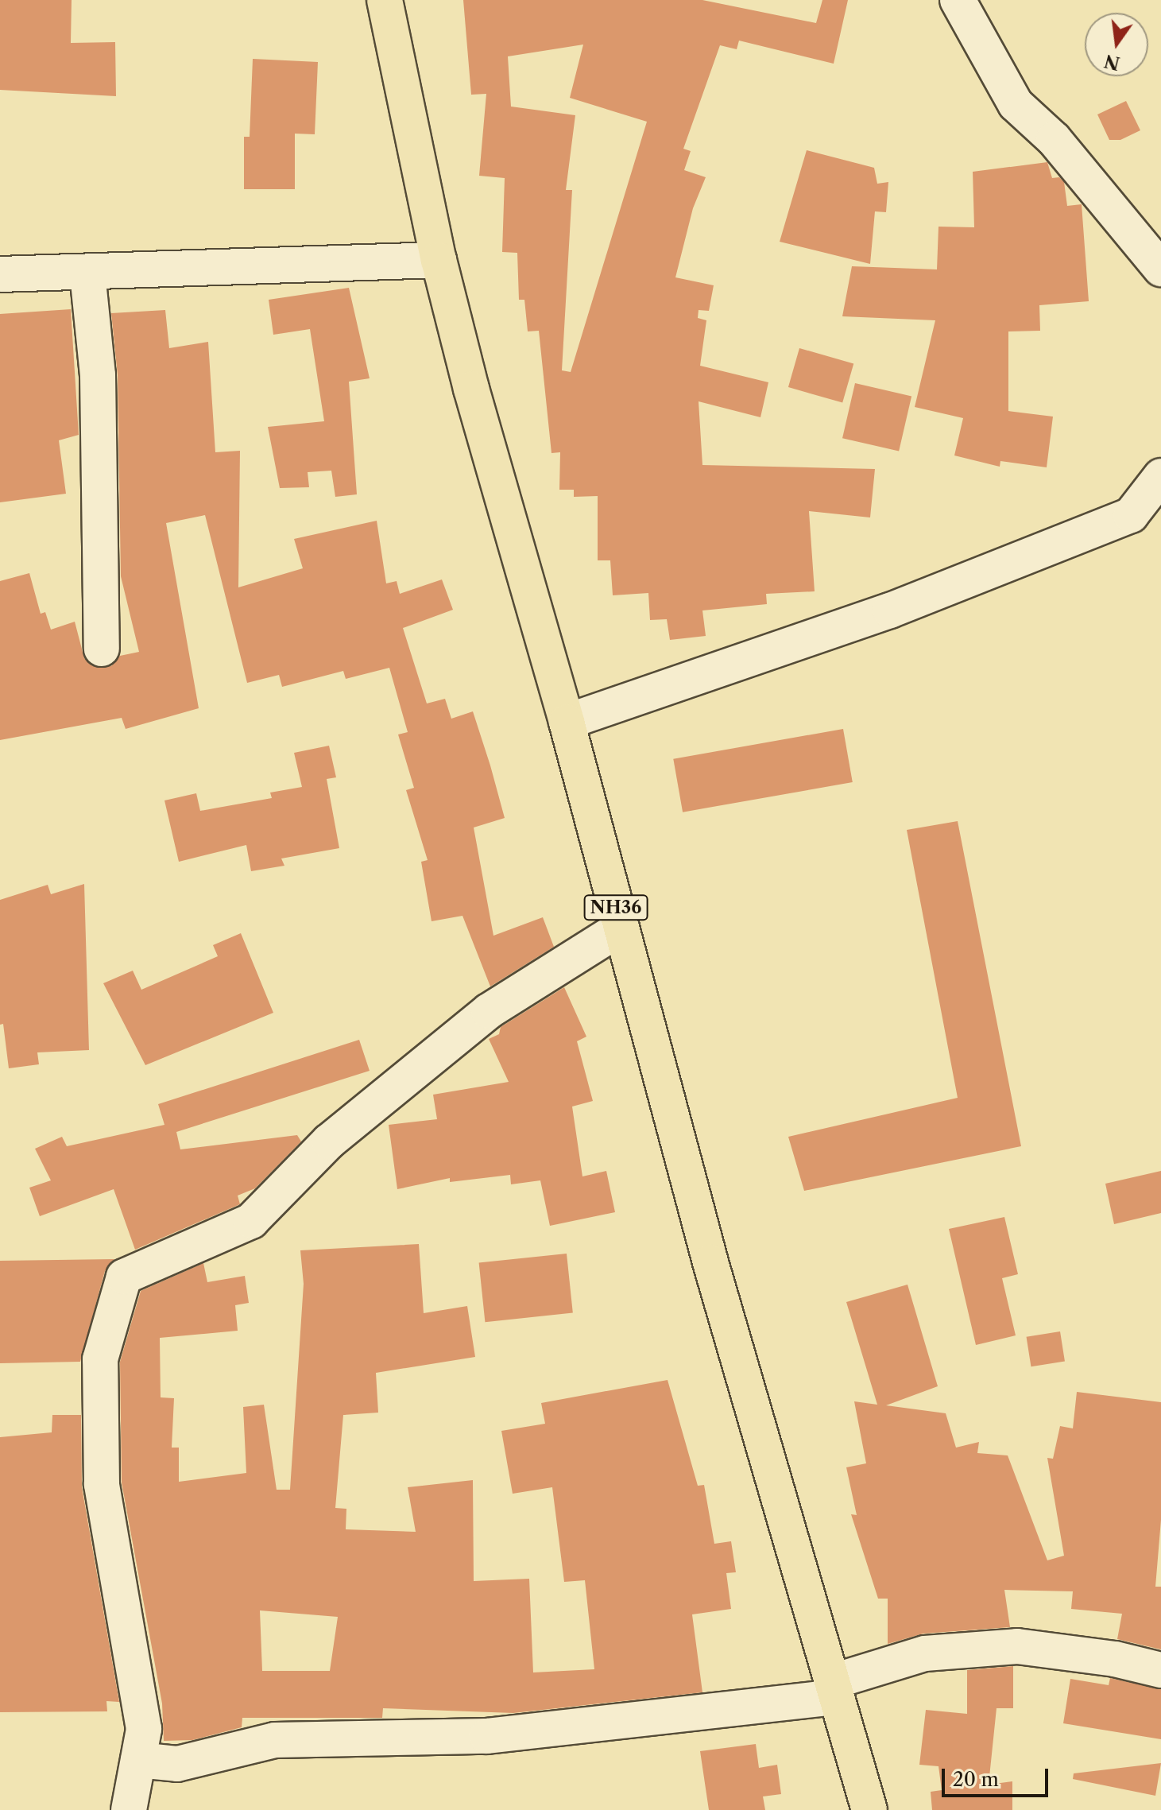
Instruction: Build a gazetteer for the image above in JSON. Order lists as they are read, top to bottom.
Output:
{
  "streets": {
    "highway": ["NH36"]
  },
  "scale_bar": "20 m",
  "north": "bottom"
}
